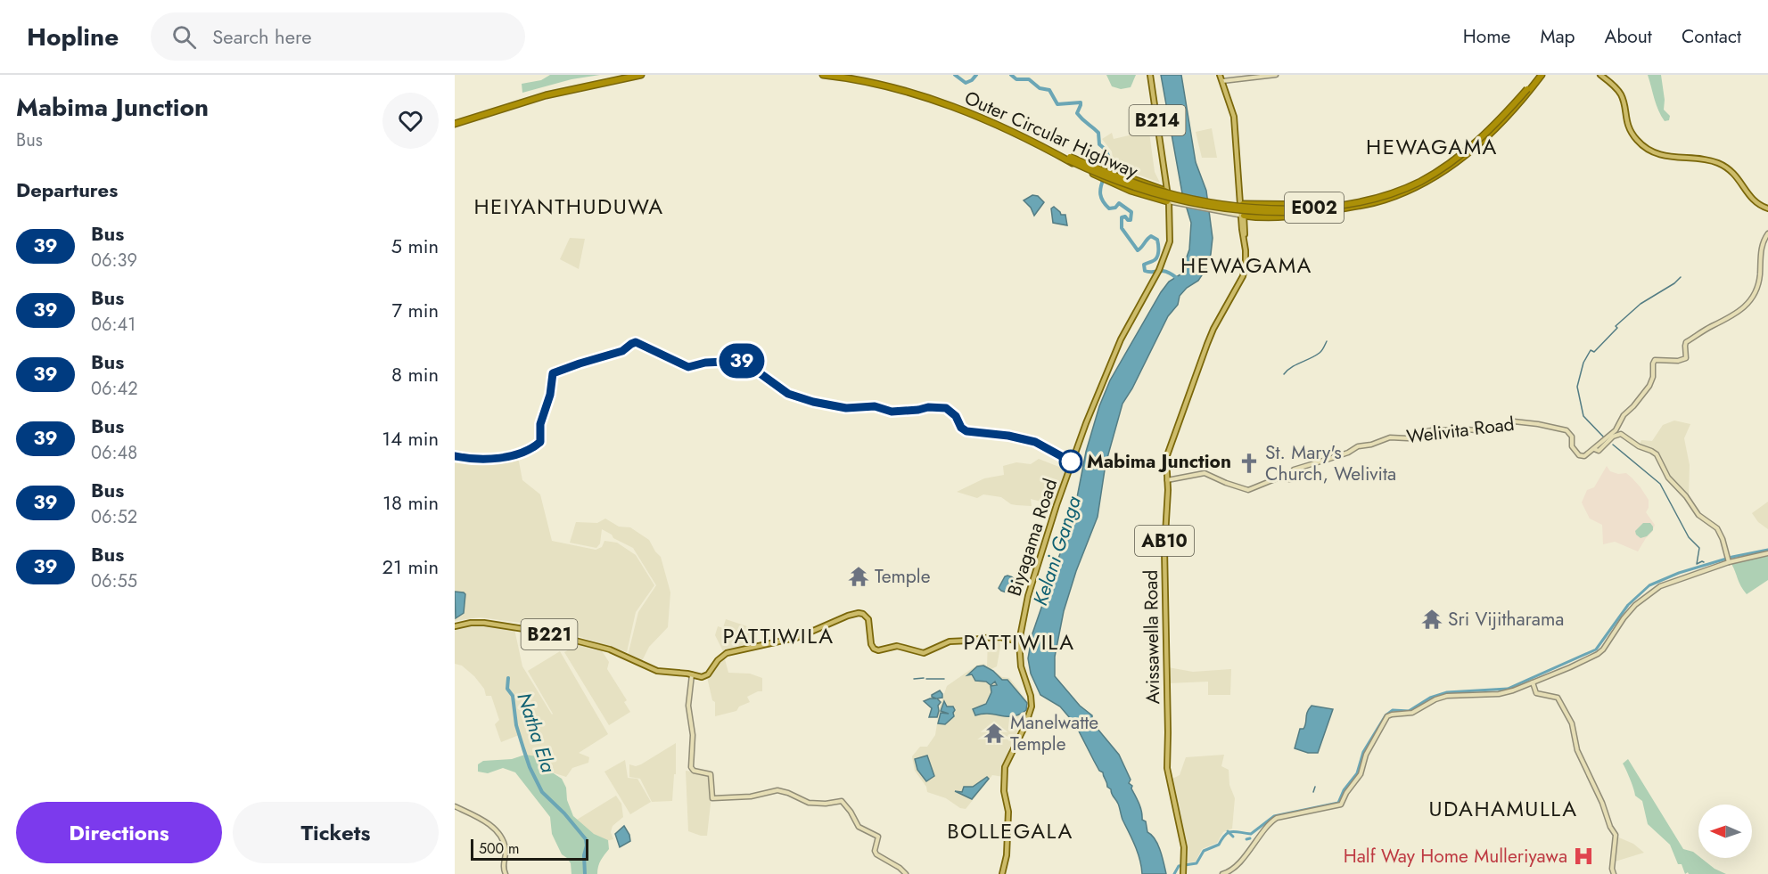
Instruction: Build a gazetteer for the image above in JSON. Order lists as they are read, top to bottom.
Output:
{
  "streets": {
    "highway": ["Outer Circular Highway", "E002"],
    "main road": [
      "B214",
      "Biyagama Road",
      "AB10",
      "B221",
      "Avissawella Road"
    ],
    "street": ["Welivita Road"]
  },
  "crossings": [
    ["Welivita Road", "Avissawella Road"]
  ],
  "districts": [
    "HEWAGAMA",
    "HEIYANTHUDUWA",
    "HEWAGAMA",
    "PATTIWILA",
    "PATTIWILA",
    "UDAHAMULLA",
    "BOLLEGALA"
  ],
  "water": ["Kelani Ganga", "Natha Ela"],
  "places": {
    "other": ["Mabima Junction"],
    "church": ["St. Mary's Church, Welivita"],
    "temple": ["Temple", "Sri Vijitharama", "Manelwatte Temple"],
    "hospital": ["Half Way Home Mulleriyawa"]
  },
  "lines": ["bus line 39"],
  "scale_bar": "500 m",
  "north": "left",
  "page": {
    "header": "Hopline",
    "search": "Search here",
    "nav": [
      "Home",
      "Map",
      "About",
      "Contact"
    ],
    "heading": [
      ["Mabima Junction", "Bus"],
      "Departures"
    ],
    "on_map": "39",
    "list": [
      {
        "mark": "39",
        "name": "Bus",
        "note": "06:39",
        "value": "5 min"
      },
      {
        "mark": "39",
        "name": "Bus",
        "note": "06:41",
        "value": "7 min"
      },
      {
        "mark": "39",
        "name": "Bus",
        "note": "06:42",
        "value": "8 min"
      },
      {
        "mark": "39",
        "name": "Bus",
        "note": "06:48",
        "value": "14 min"
      },
      {
        "mark": "39",
        "name": "Bus",
        "note": "06:52",
        "value": "18 min"
      },
      {
        "mark": "39",
        "name": "Bus",
        "note": "06:55",
        "value": "21 min"
      }
    ],
    "buttons": ["Directions", "Tickets"],
    "scale": "500 m"
  }
}
